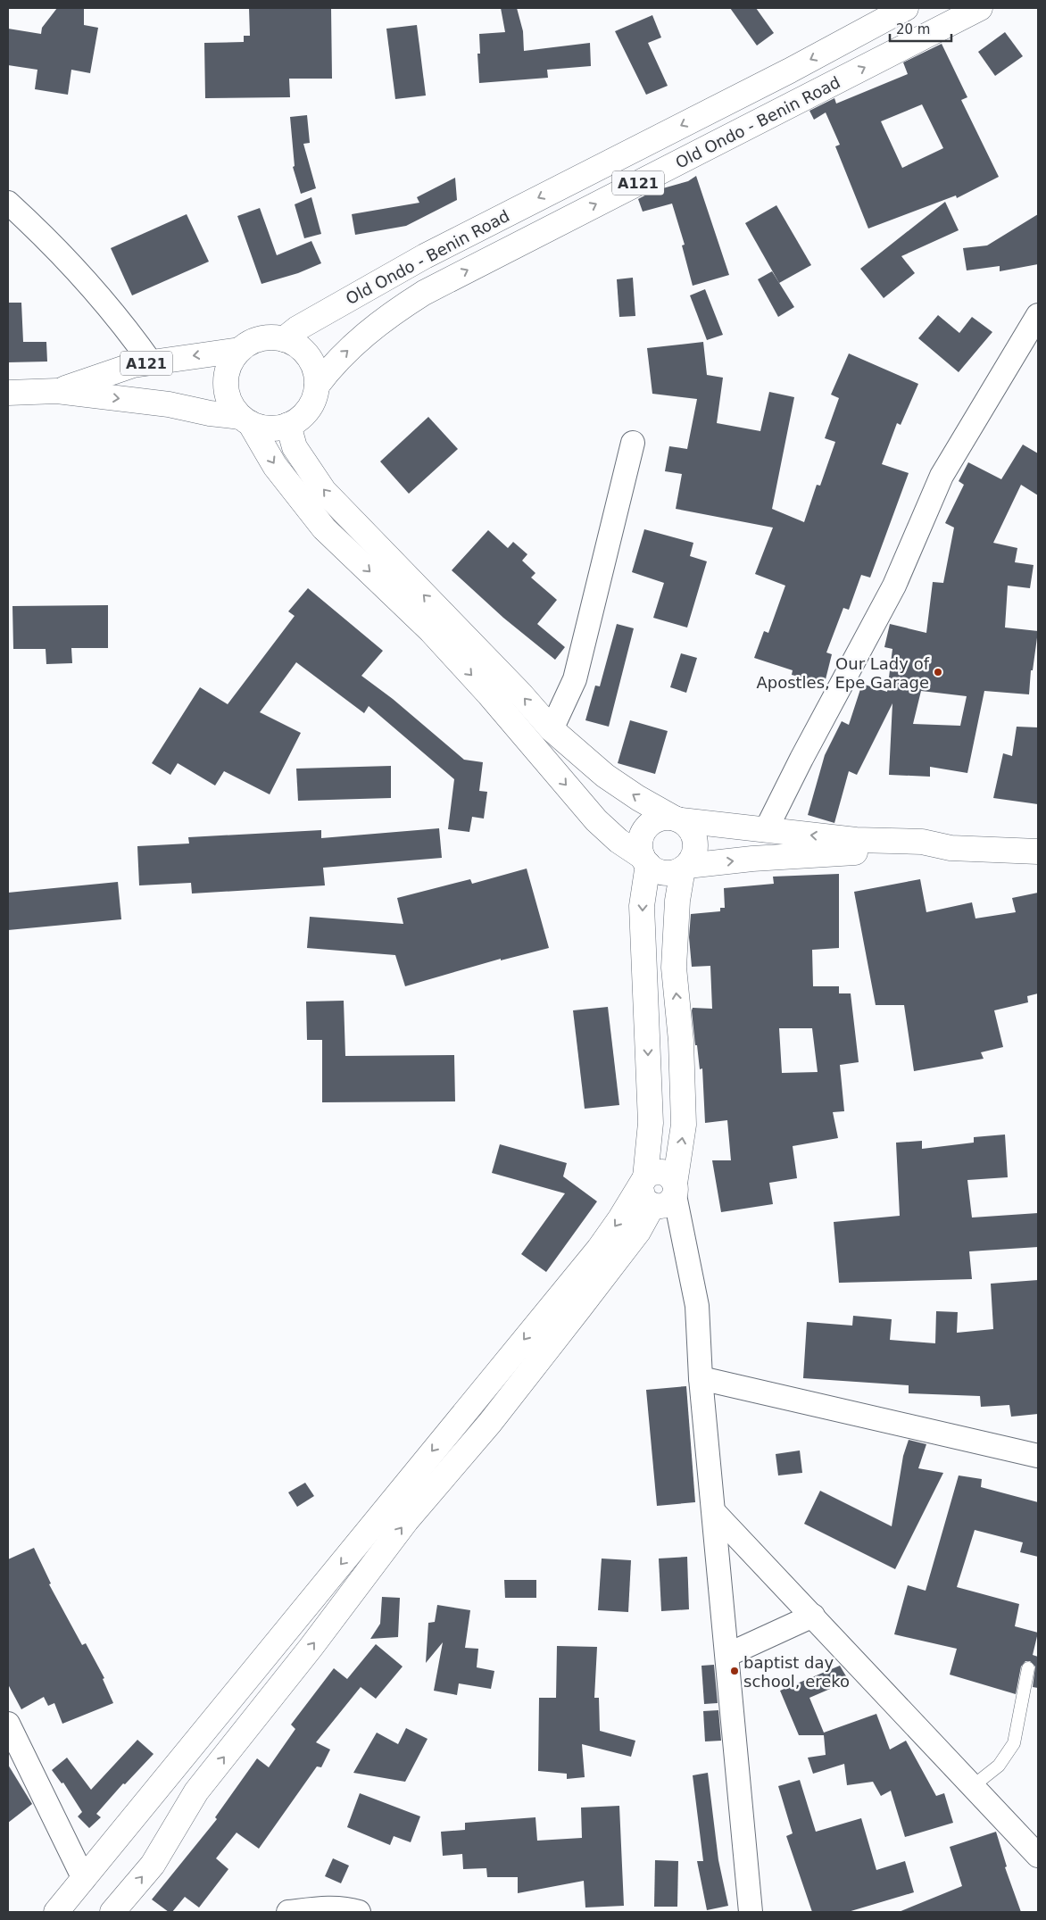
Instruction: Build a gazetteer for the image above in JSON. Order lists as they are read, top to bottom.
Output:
{
  "streets": {
    "street": ["Old Ondo - Benin Road", "A121"]
  },
  "places": ["Our Lady of Apostles, Epe Garage", "baptist day school, ereko"],
  "scale_bar": "20 m"
}
